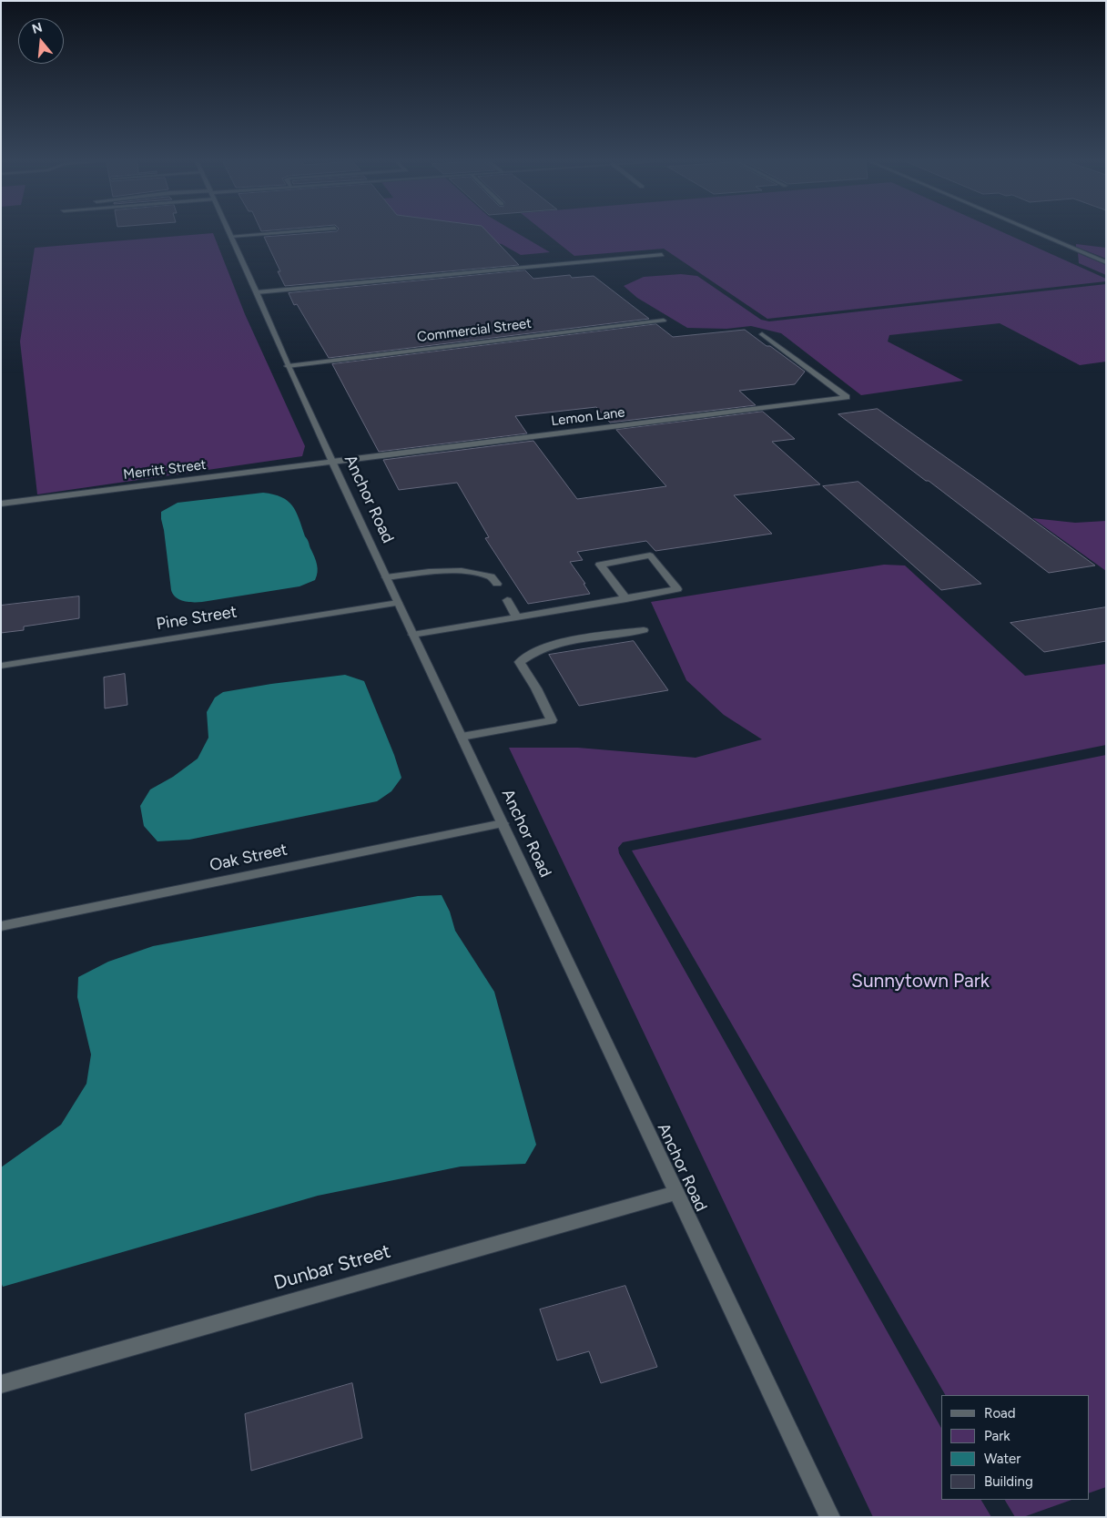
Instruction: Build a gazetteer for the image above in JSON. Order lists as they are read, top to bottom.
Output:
{
  "streets": {
    "street": [
      "Commercial Street",
      "Lemon Lane",
      "Merritt Street",
      "Anchor Road",
      "Pine Street",
      "Oak Street",
      "Dunbar Street"
    ]
  },
  "crossings": [
    ["Commercial Street", "Anchor Road"],
    ["Lemon Lane", "Merritt Street"],
    ["Lemon Lane", "Anchor Road"],
    ["Merritt Street", "Anchor Road"],
    ["Anchor Road", "Pine Street"],
    ["Anchor Road", "Oak Street"],
    ["Anchor Road", "Dunbar Street"]
  ],
  "parks": ["Sunnytown Park"],
  "legend": [
    "Road",
    "Park",
    "Water",
    "Building"
  ],
  "north": "top"
}
